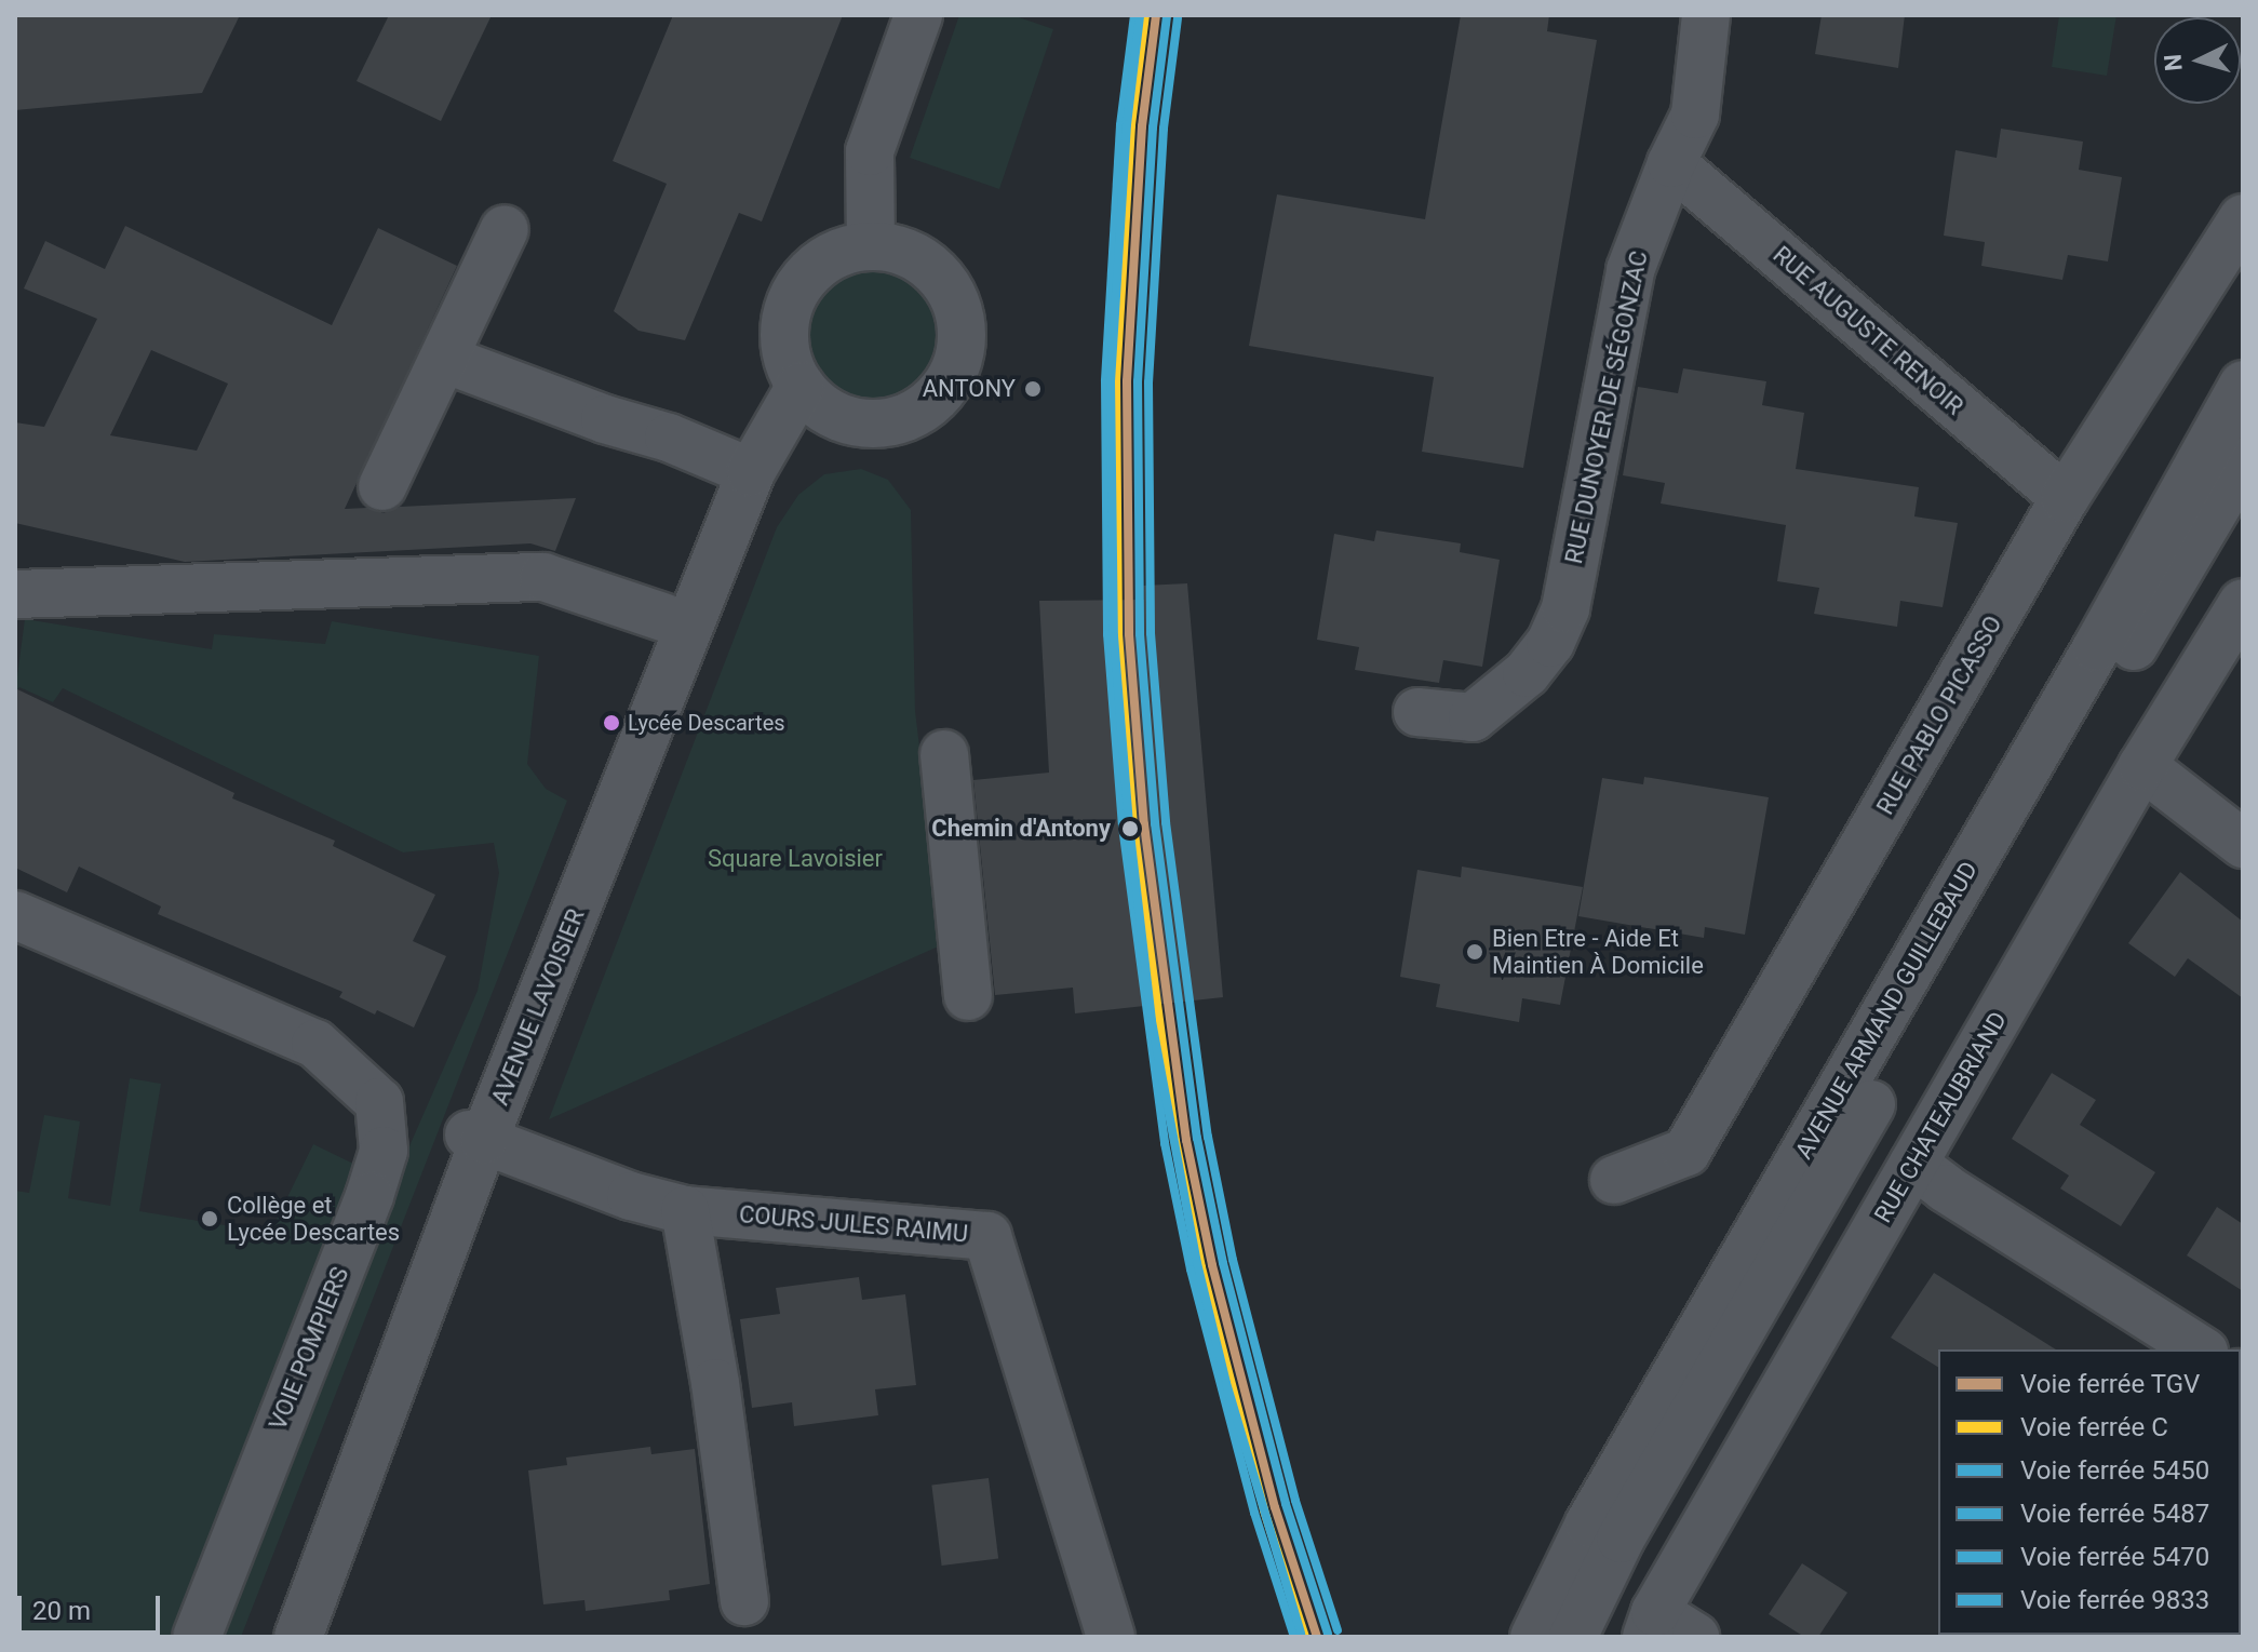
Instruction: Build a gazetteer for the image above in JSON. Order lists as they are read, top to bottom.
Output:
{
  "streets": {
    "street": [
      "RUE AUGUSTE RENOIR",
      "RUE DUNOYER DE SÉGONZAC",
      "RUE PABLO PICASSO",
      "AVENUE LAVOISIER",
      "AVENUE ARMAND GUILLEBAUD",
      "RUE CHATEAUBRIAND",
      "COURS JULES RAIMU",
      "VOIE POMPIERS"
    ]
  },
  "crossings": [
    ["RUE AUGUSTE RENOIR", "RUE DUNOYER DE SÉGONZAC"],
    ["RUE AUGUSTE RENOIR", "RUE PABLO PICASSO"],
    ["AVENUE LAVOISIER", "COURS JULES RAIMU"]
  ],
  "parks": ["Square Lavoisier"],
  "places": [
    "ANTONY",
    "Lycée Descartes",
    "Chemin d'Antony",
    "Bien Etre - Aide Et Maintien À Domicile",
    "Collège et Lycée Descartes"
  ],
  "lines": [
    "rail line TGV",
    "rail line C",
    "rail line 5487",
    "rail line 5450",
    "rail line 9833",
    "rail line 5470"
  ],
  "legend": [
    "Voie ferrée TGV",
    "Voie ferrée C",
    "Voie ferrée 5450",
    "Voie ferrée 5487",
    "Voie ferrée 5470",
    "Voie ferrée 9833"
  ],
  "scale_bar": "20 m",
  "north": "left"
}
